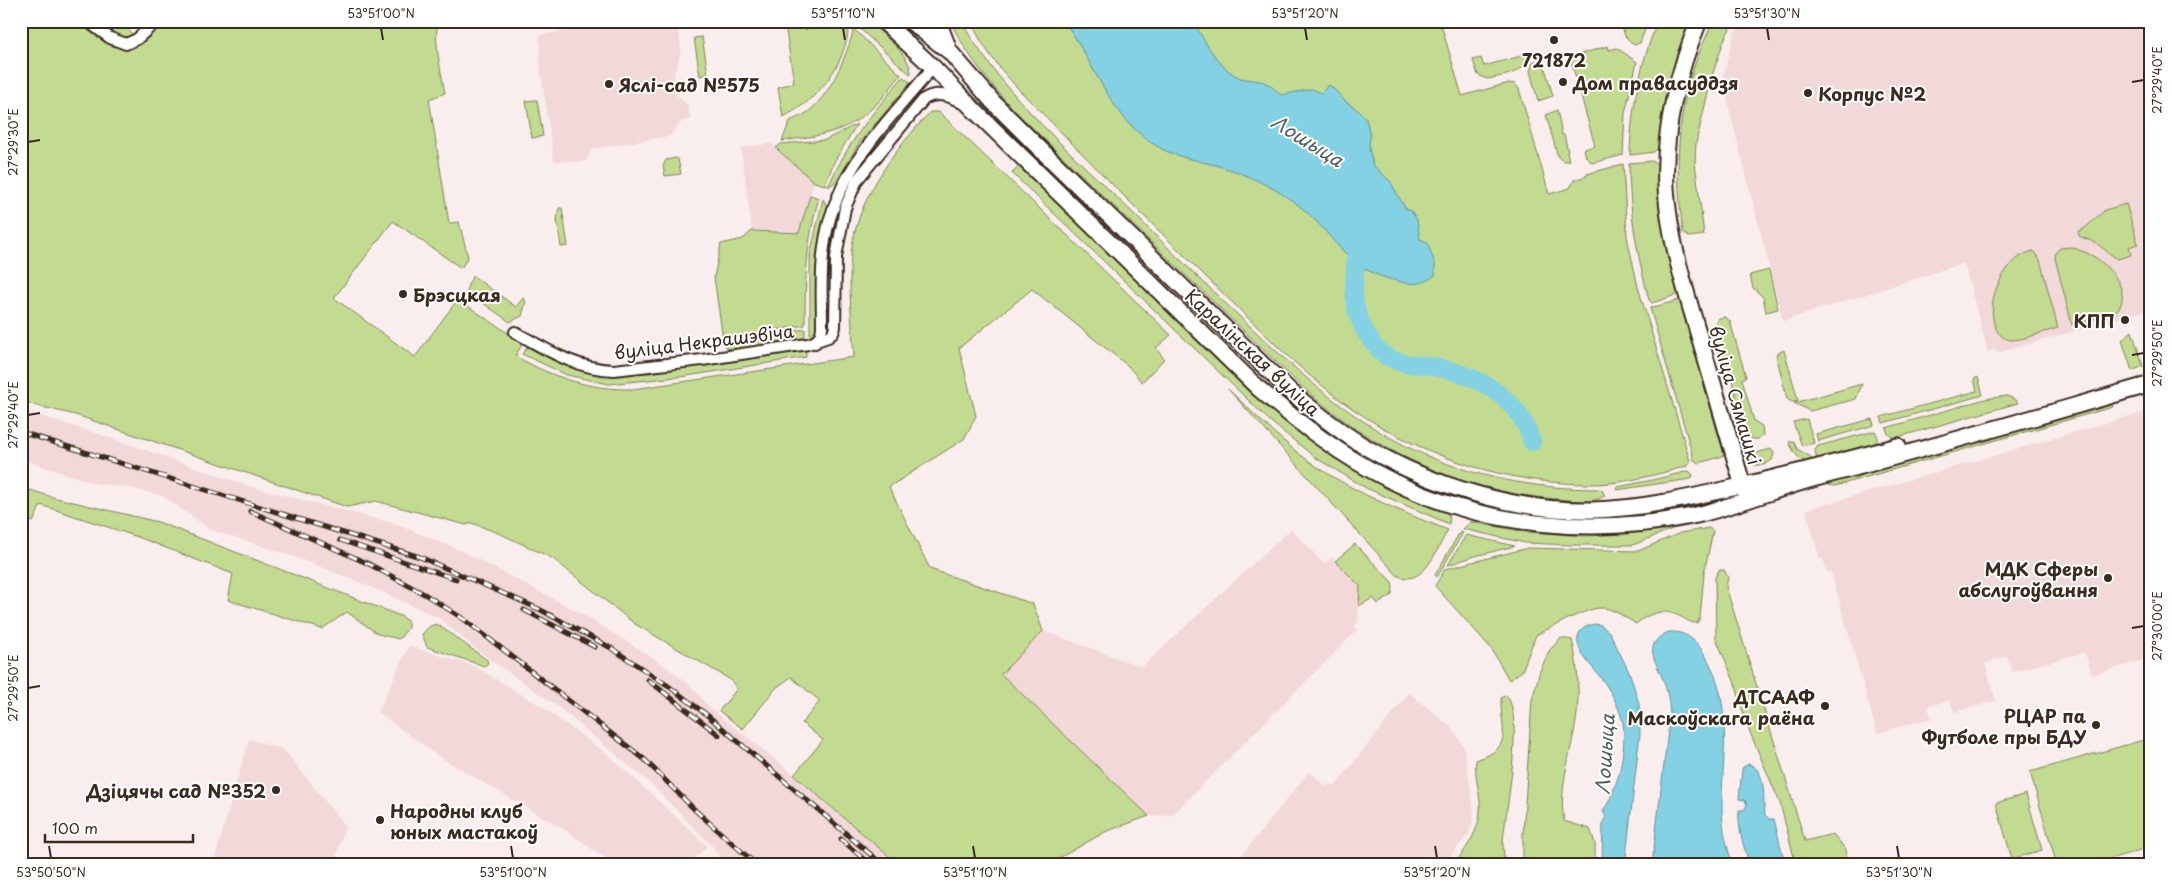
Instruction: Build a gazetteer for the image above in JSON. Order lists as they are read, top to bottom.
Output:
{
  "streets": {
    "main road": ["Каралінская вуліца", "вуліца Сямашкі"],
    "street": ["вуліца Некрашэвіча"]
  },
  "crossings": [
    ["вуліца Некрашэвіча", "Каралінская вуліца"],
    ["Каралінская вуліца", "вуліца Сямашкі"]
  ],
  "water": ["Лошыца"],
  "places": [
    "721872",
    "Дом правасуддзя",
    "Яслі-сад №575",
    "Корпус №2",
    "Брэсцкая",
    "КПП",
    "МДК Сферы абслугоўвання",
    "ДТСААФ Маскоўскага раёна",
    "РЦАР па Футболе пры БДУ",
    "Дзіцячы сад №352",
    "Народны клуб юных мастакоў"
  ],
  "scale_bar": "100 m",
  "coordinates": [
    "53°51'00\"N",
    "53°51'10\"N",
    "53°51'20\"N",
    "53°51'30\"N",
    "27°29'40\"E",
    "27°29'30\"E",
    "27°29'50\"E",
    "27°30'00\"E",
    "53°50'50\"N"
  ]
}
